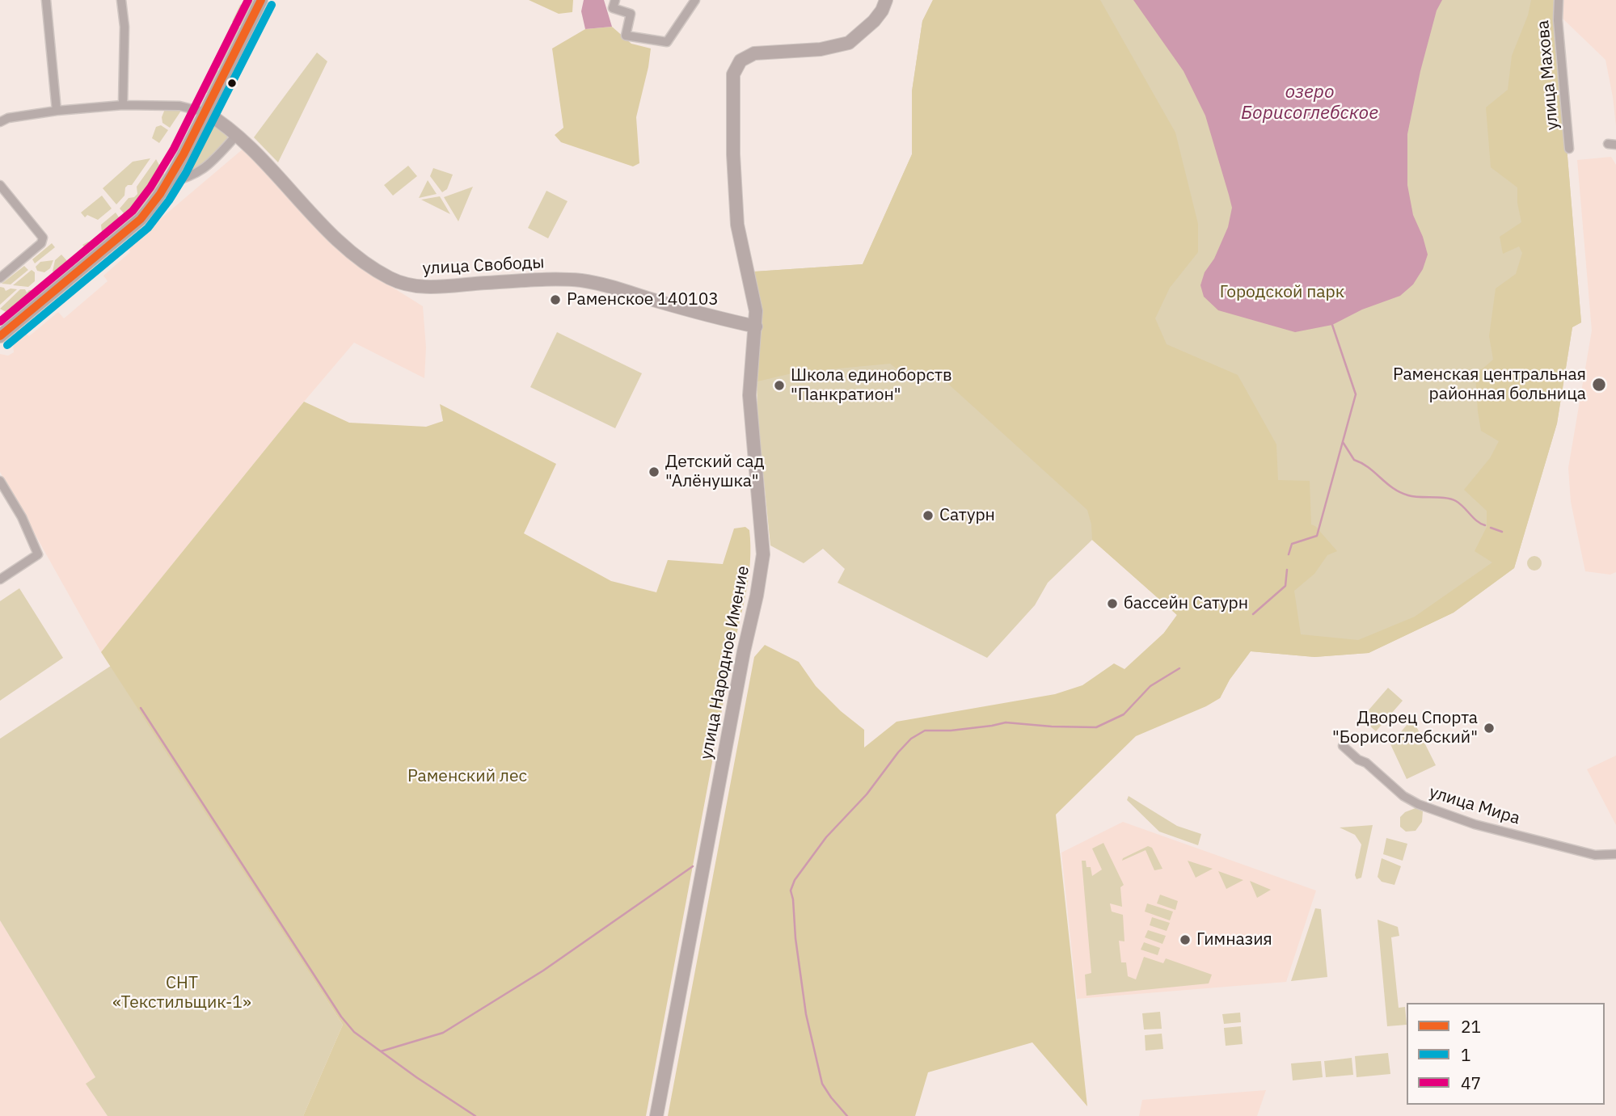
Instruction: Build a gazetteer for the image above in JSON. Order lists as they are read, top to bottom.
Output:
{
  "streets": {
    "street": [
      "улица Махова",
      "улица Свободы",
      "улица Народное Имение",
      "улица Мира"
    ]
  },
  "crossings": [
    ["улица Свободы", "улица Народное Имение"]
  ],
  "water": ["озеро Борисоглебское"],
  "parks": ["Городской парк", "Раменский лес", "СНТ «Текстильщик-1»"],
  "places": [
    "Раменское 140103",
    "Раменская центральная районная больница",
    "Школа единоборств \"Панкратион\"",
    "Детский сад \"Алёнушка\"",
    "Сатурн",
    "бассейн Сатурн",
    "Дворец Спорта \"Борисоглебский\"",
    "Гимназия"
  ],
  "lines": ["transit line 21", "transit line 47", "transit line 1"],
  "legend": ["21", "1", "47"]
}
